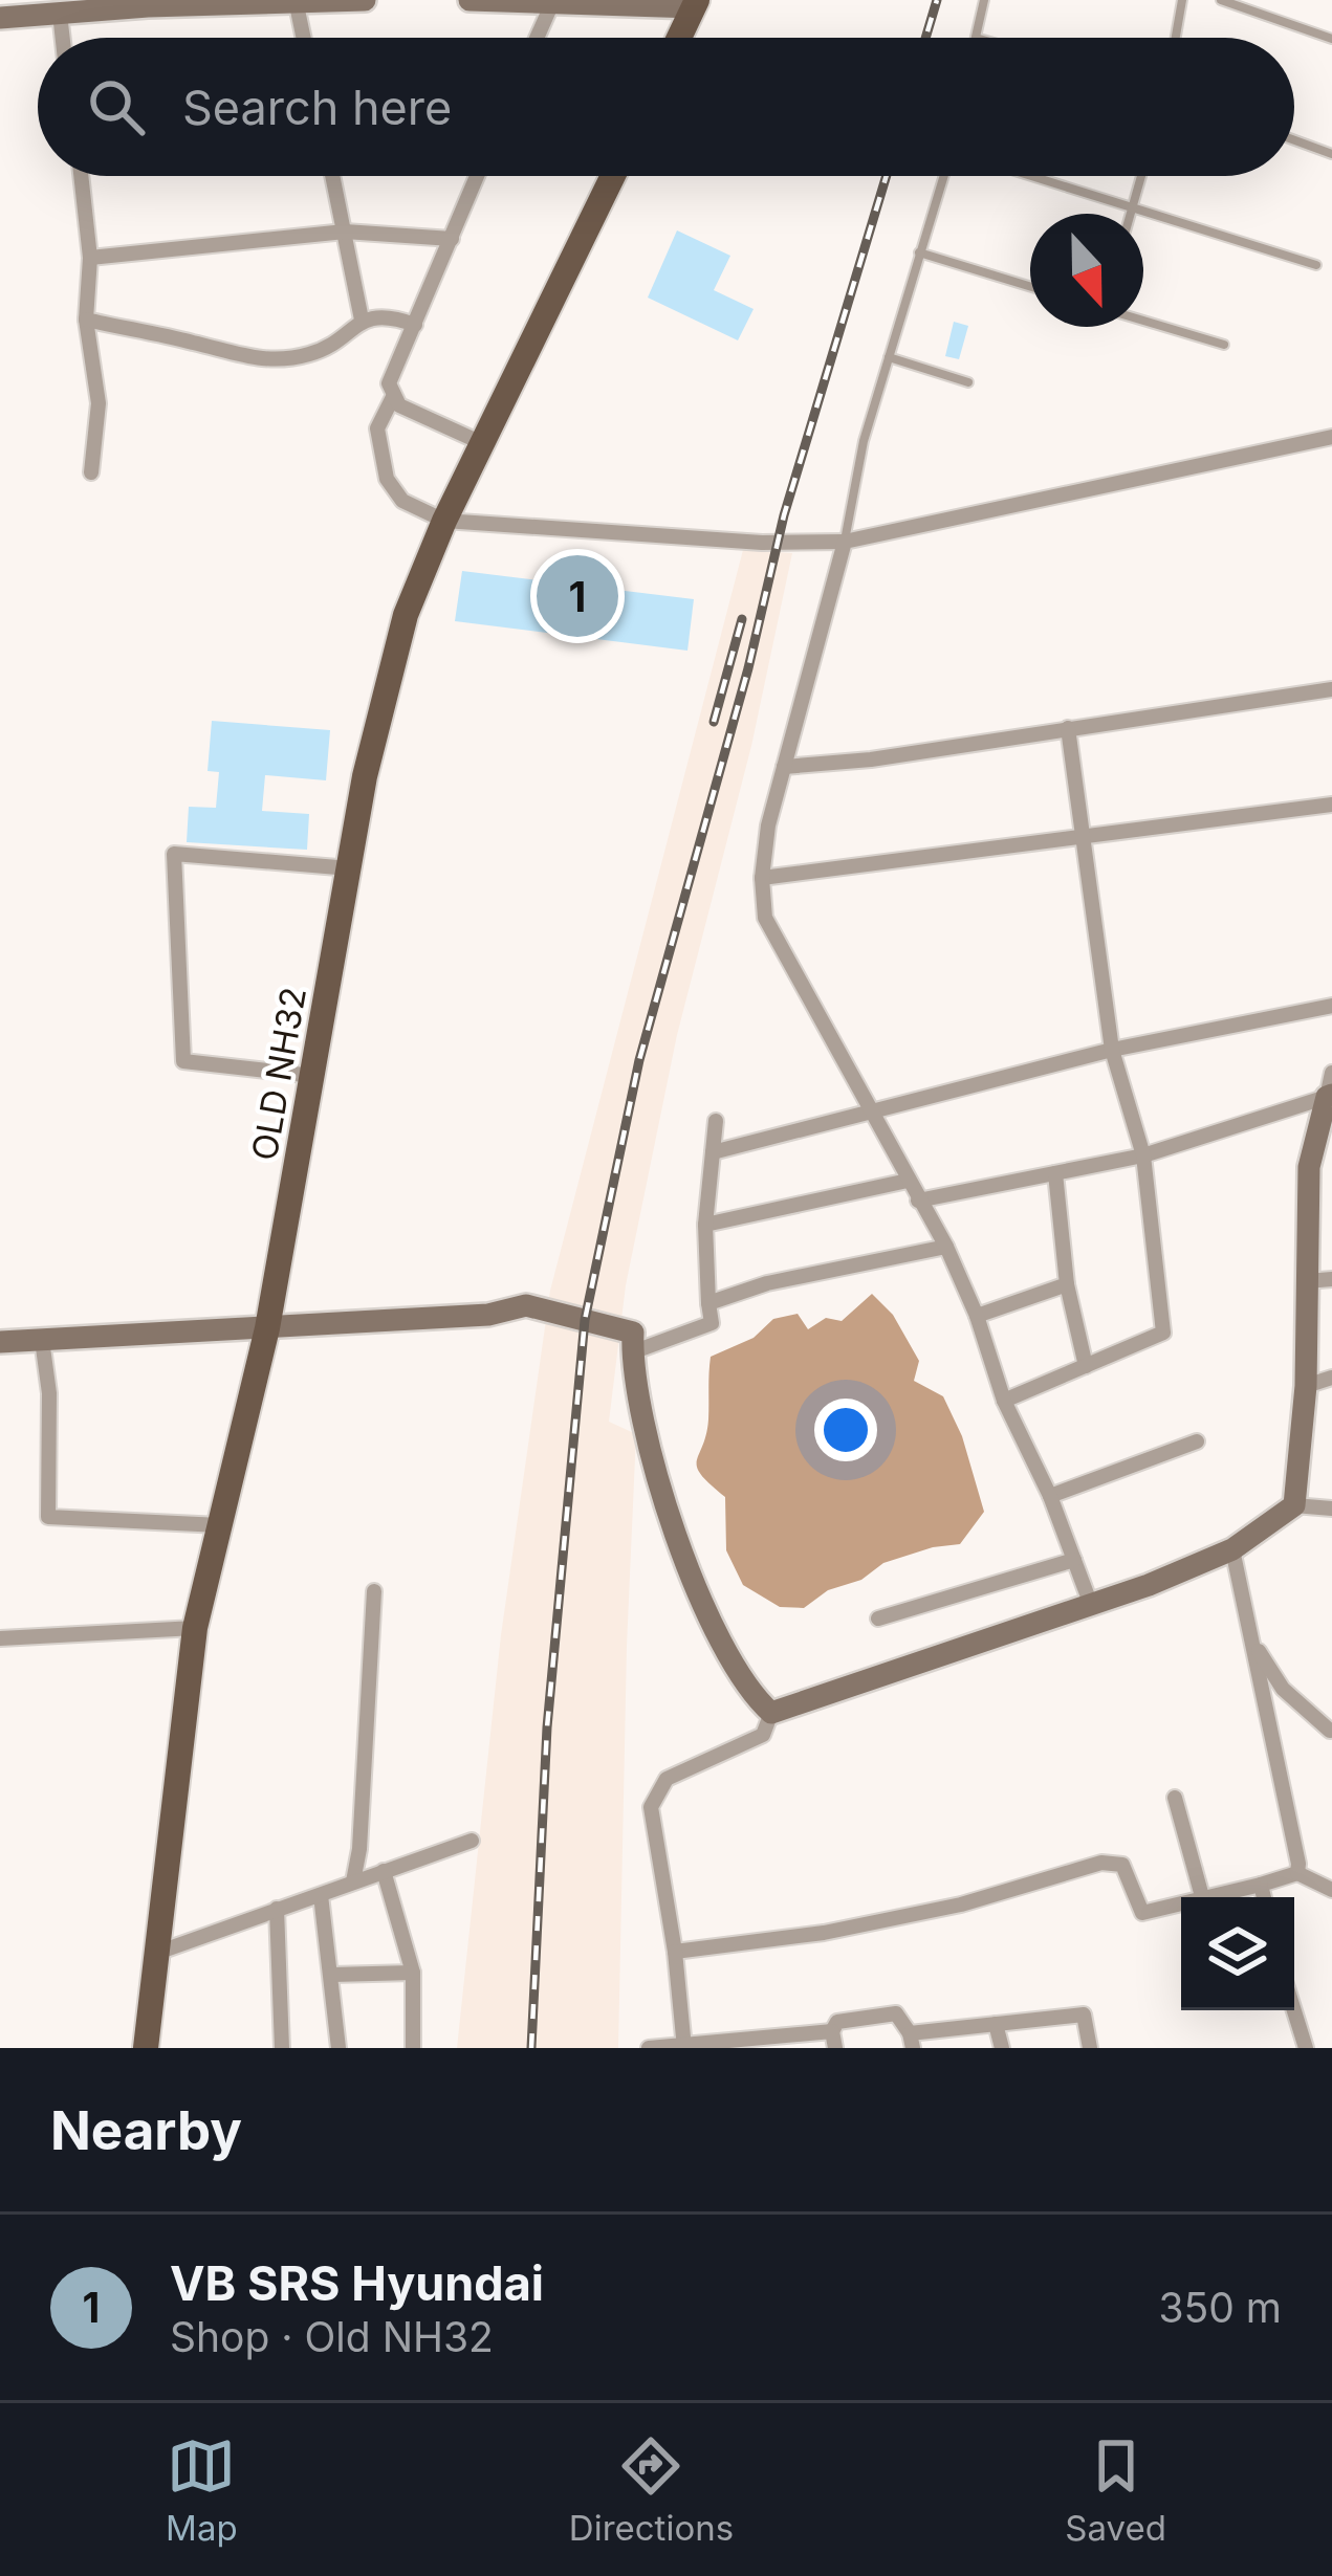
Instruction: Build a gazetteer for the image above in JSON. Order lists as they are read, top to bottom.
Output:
{
  "streets": {
    "main road": ["OLD NH32"]
  },
  "north": "bottom",
  "page": {
    "search": "Search here",
    "pins": "1",
    "heading": "Nearby",
    "list": [
      {
        "mark": "1",
        "name": "VB SRS Hyundai",
        "note": "Shop · Old NH32",
        "value": "350 m"
      }
    ],
    "nav": ["Map", "Directions", "Saved"]
  }
}
